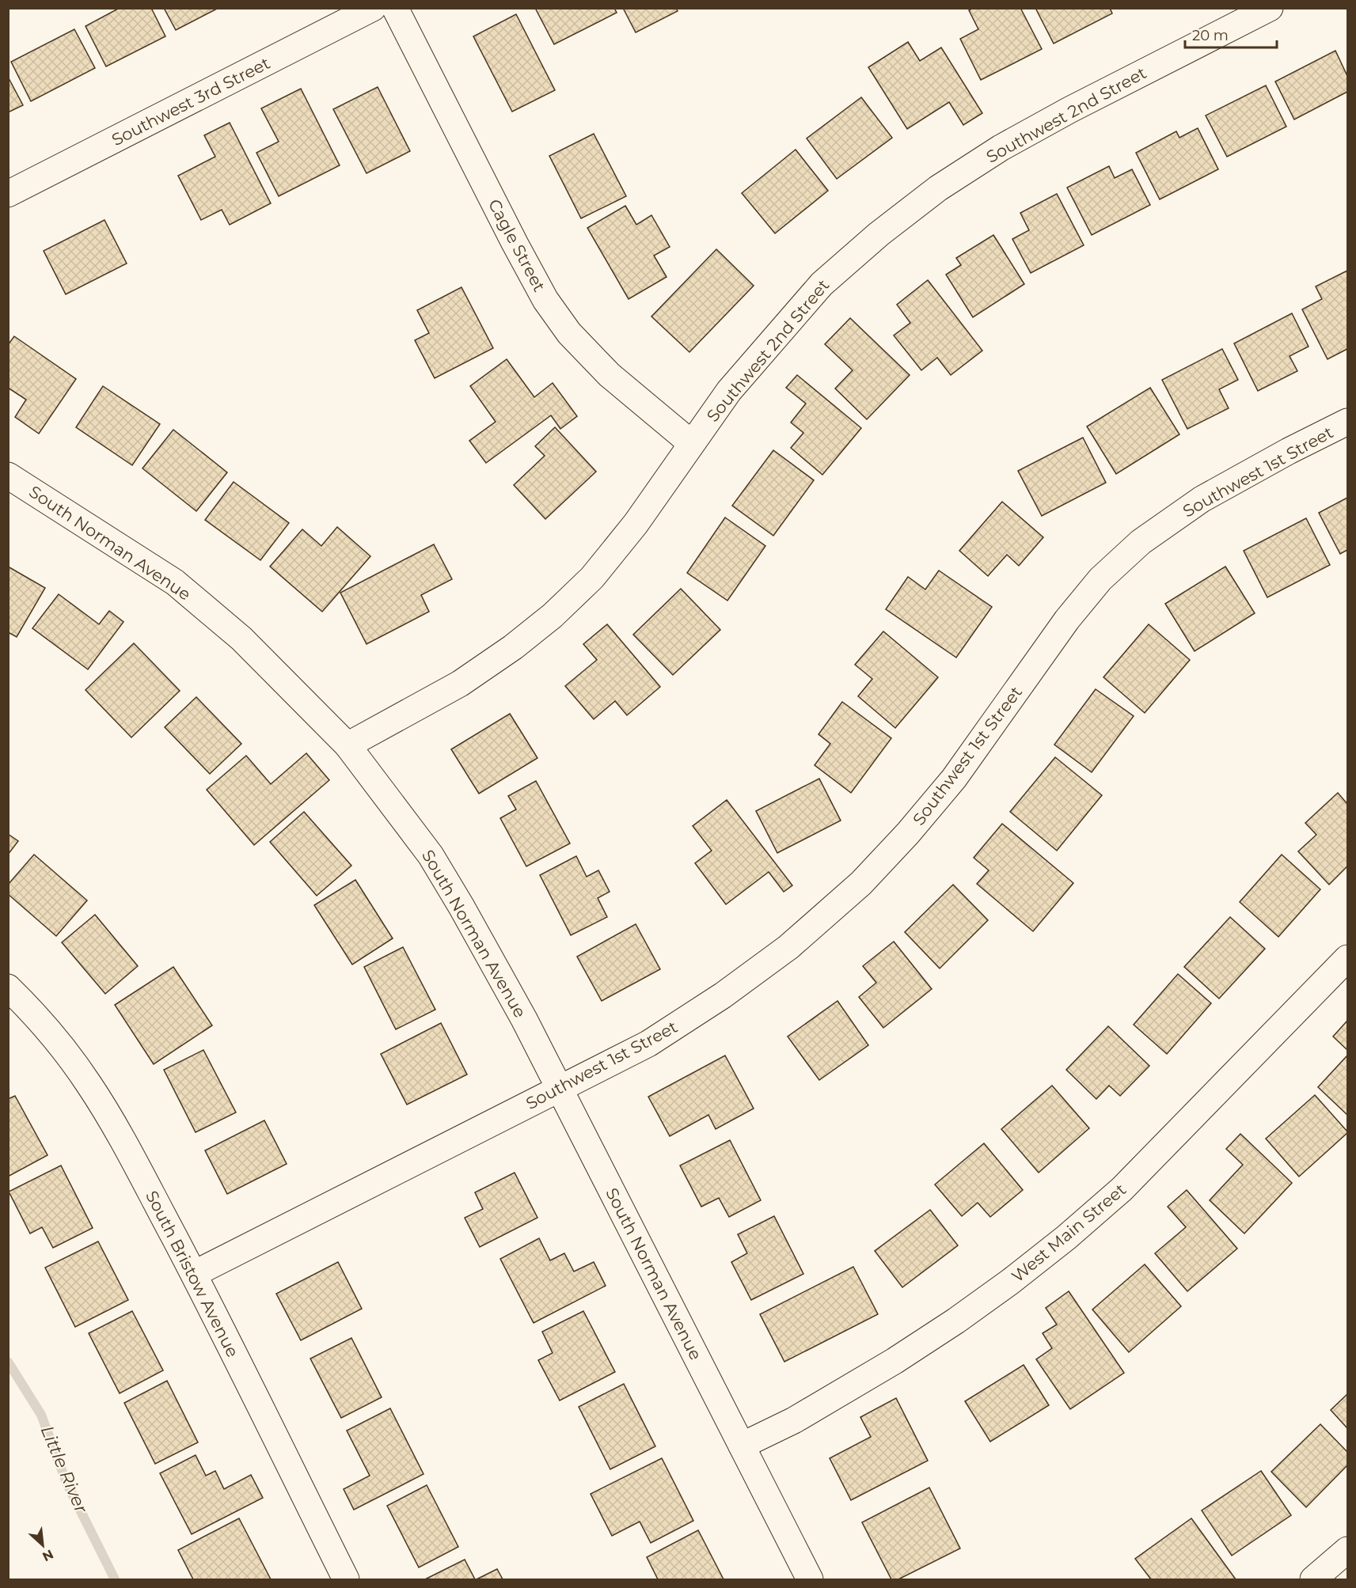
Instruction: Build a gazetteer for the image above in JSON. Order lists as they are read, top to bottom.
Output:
{
  "streets": {
    "street": [
      "Southwest 3rd Street",
      "Southwest 2nd Street",
      "Cagle Street",
      "Southwest 1st Street",
      "South Norman Avenue",
      "West Main Street",
      "South Bristow Avenue"
    ]
  },
  "crossings": [
    ["Southwest 2nd Street", "Cagle Street"],
    ["Southwest 2nd Street", "South Norman Avenue"],
    ["Southwest 1st Street", "South Norman Avenue"],
    ["Southwest 1st Street", "South Bristow Avenue"],
    ["South Norman Avenue", "West Main Street"]
  ],
  "water": ["Little River"],
  "scale_bar": "20 m",
  "north": "bottom right"
}
